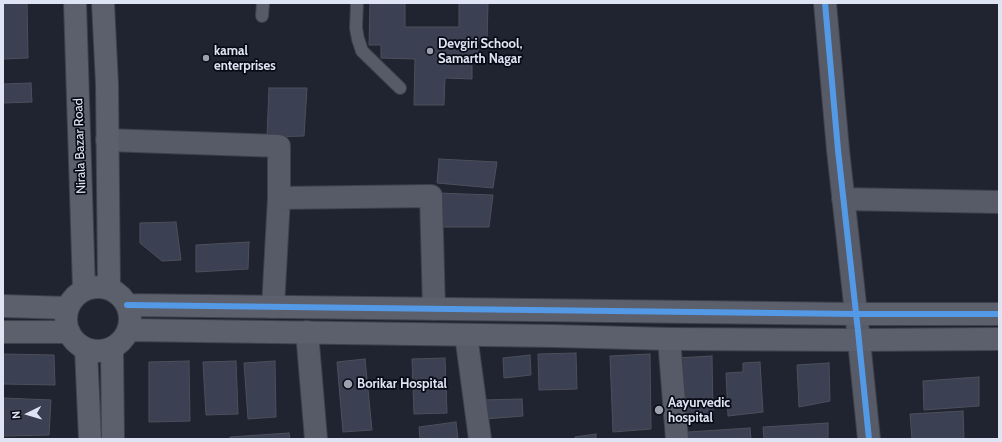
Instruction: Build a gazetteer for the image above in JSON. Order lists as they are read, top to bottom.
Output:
{
  "streets": {
    "street": ["Nirala Bazar Road"]
  },
  "places": [
    "Devgiri School, Samarth Nagar",
    "kamal enterprises",
    "Borikar Hospital",
    "Aayurvedic hospital"
  ],
  "north": "left"
}
